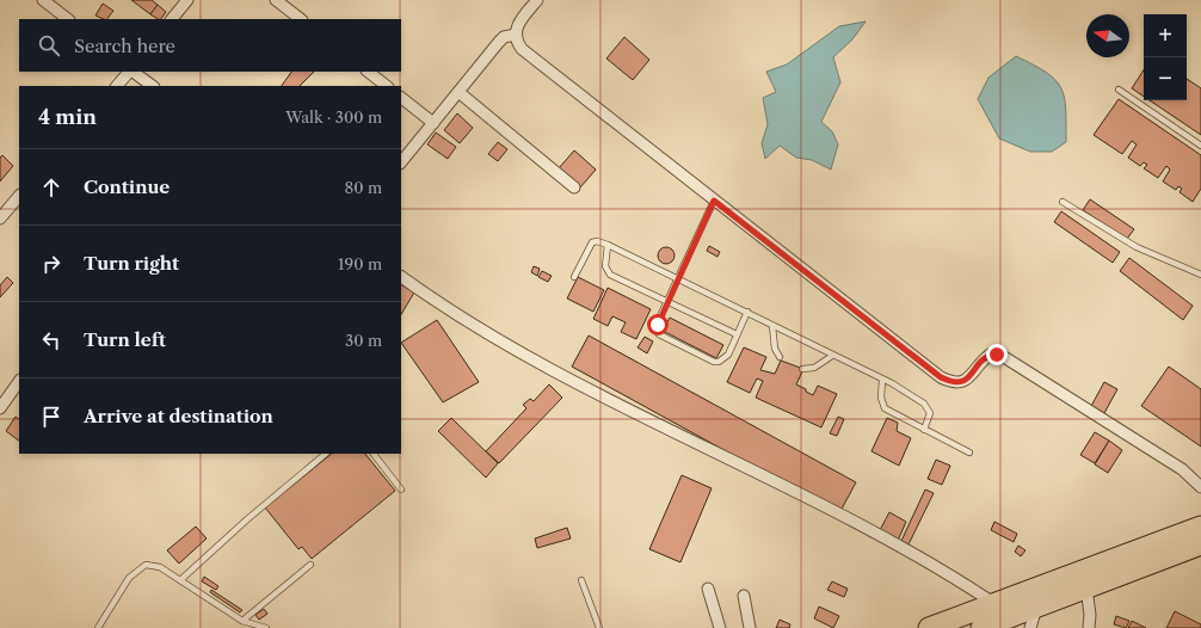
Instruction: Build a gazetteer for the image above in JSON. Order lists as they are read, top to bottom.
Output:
{
  "north": "left",
  "page": {
    "map_buttons": ["+", "−"],
    "search": "Search here",
    "heading": ["4 min", "Walk · 300 m"],
    "list": [
      ["Continue", "80 m"],
      ["Turn right", "190 m"],
      ["Turn left", "30 m"],
      "Arrive at destination"
    ]
  }
}
